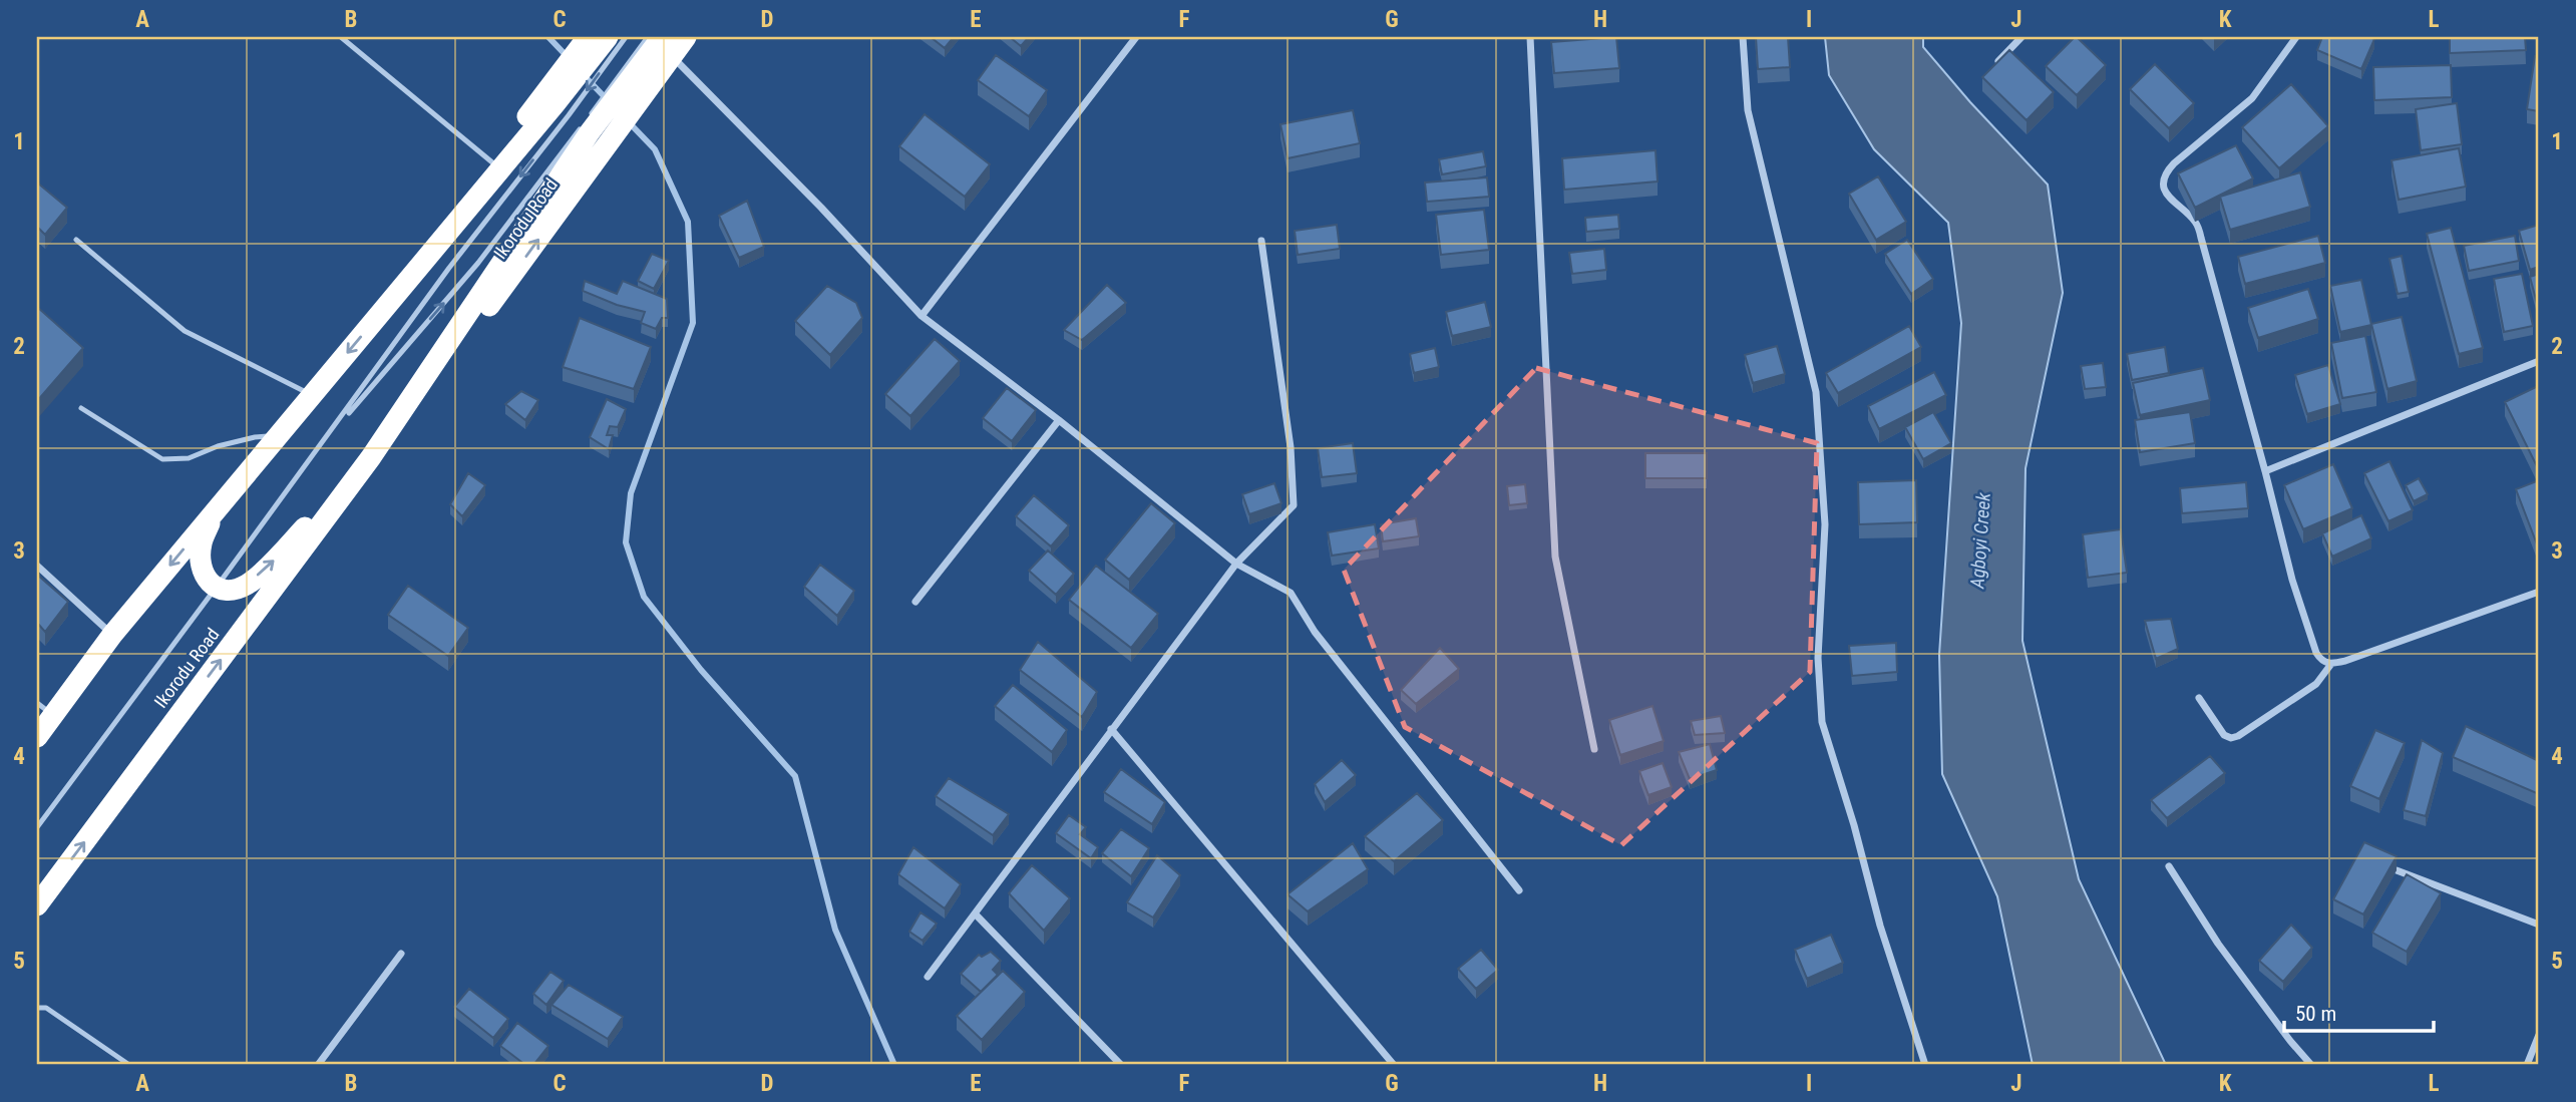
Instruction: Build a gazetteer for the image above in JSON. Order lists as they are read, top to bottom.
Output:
{
  "streets": {
    "highway": ["Ikorodu Road"]
  },
  "water": ["Agboyi Creek"],
  "scale_bar": "50 m",
  "grid": {
    "columns": [
      "A",
      "B",
      "C",
      "D",
      "E",
      "F",
      "G",
      "H",
      "I",
      "J",
      "K",
      "L"
    ],
    "rows": [
      "1",
      "2",
      "3",
      "4",
      "5"
    ]
  }
}
